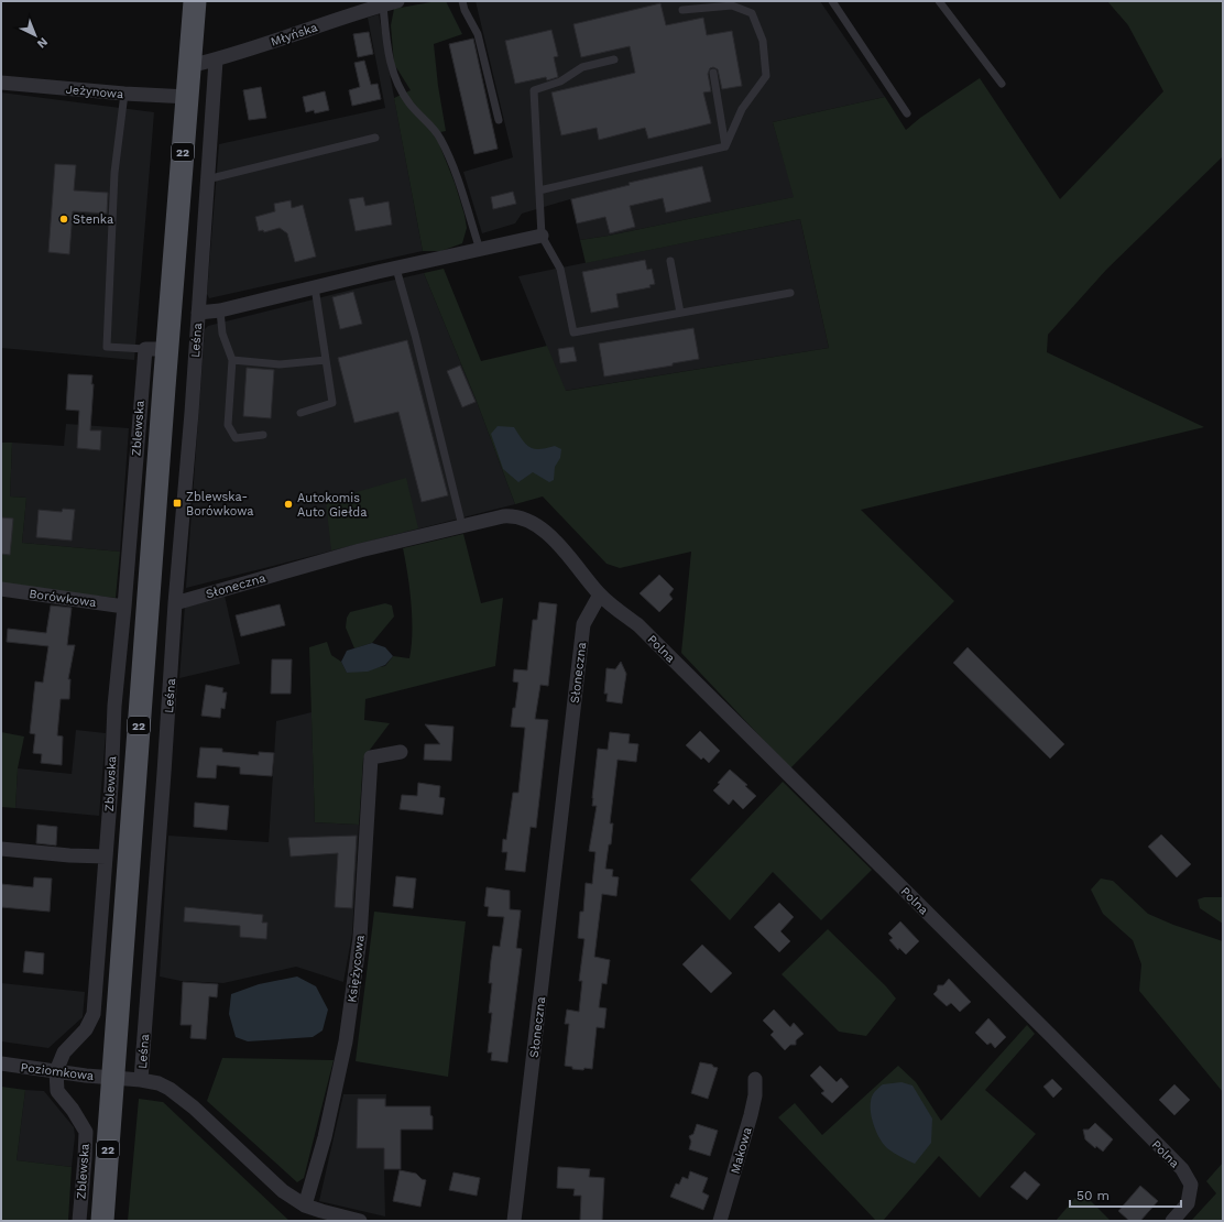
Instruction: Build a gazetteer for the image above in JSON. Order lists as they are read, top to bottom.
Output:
{
  "streets": {
    "main road": ["22", "Zblewska"],
    "street": [
      "Młyńska",
      "Jeżynowa",
      "Leśna",
      "Słoneczna",
      "Borówkowa",
      "Polna",
      "Księżycowa",
      "Poziomkowa",
      "Makowa"
    ]
  },
  "crossings": [
    ["Młyńska", "22"],
    ["Młyńska", "Leśna"],
    ["Jeżynowa", "22"],
    ["Jeżynowa", "Zblewska"],
    ["22", "Zblewska"],
    ["Leśna", "Zblewska"],
    ["Leśna", "Słoneczna"],
    ["Leśna", "Księżycowa"],
    ["Leśna", "Poziomkowa"],
    ["Zblewska", "Borówkowa"],
    ["Zblewska", "Poziomkowa"],
    ["Słoneczna", "Polna"]
  ],
  "places": {
    "other": ["Stenka", "Autokomis Auto Giełda"],
    "transit": ["Zblewska- Borówkowa"]
  },
  "scale_bar": "50 m",
  "north": "bottom right"
}
